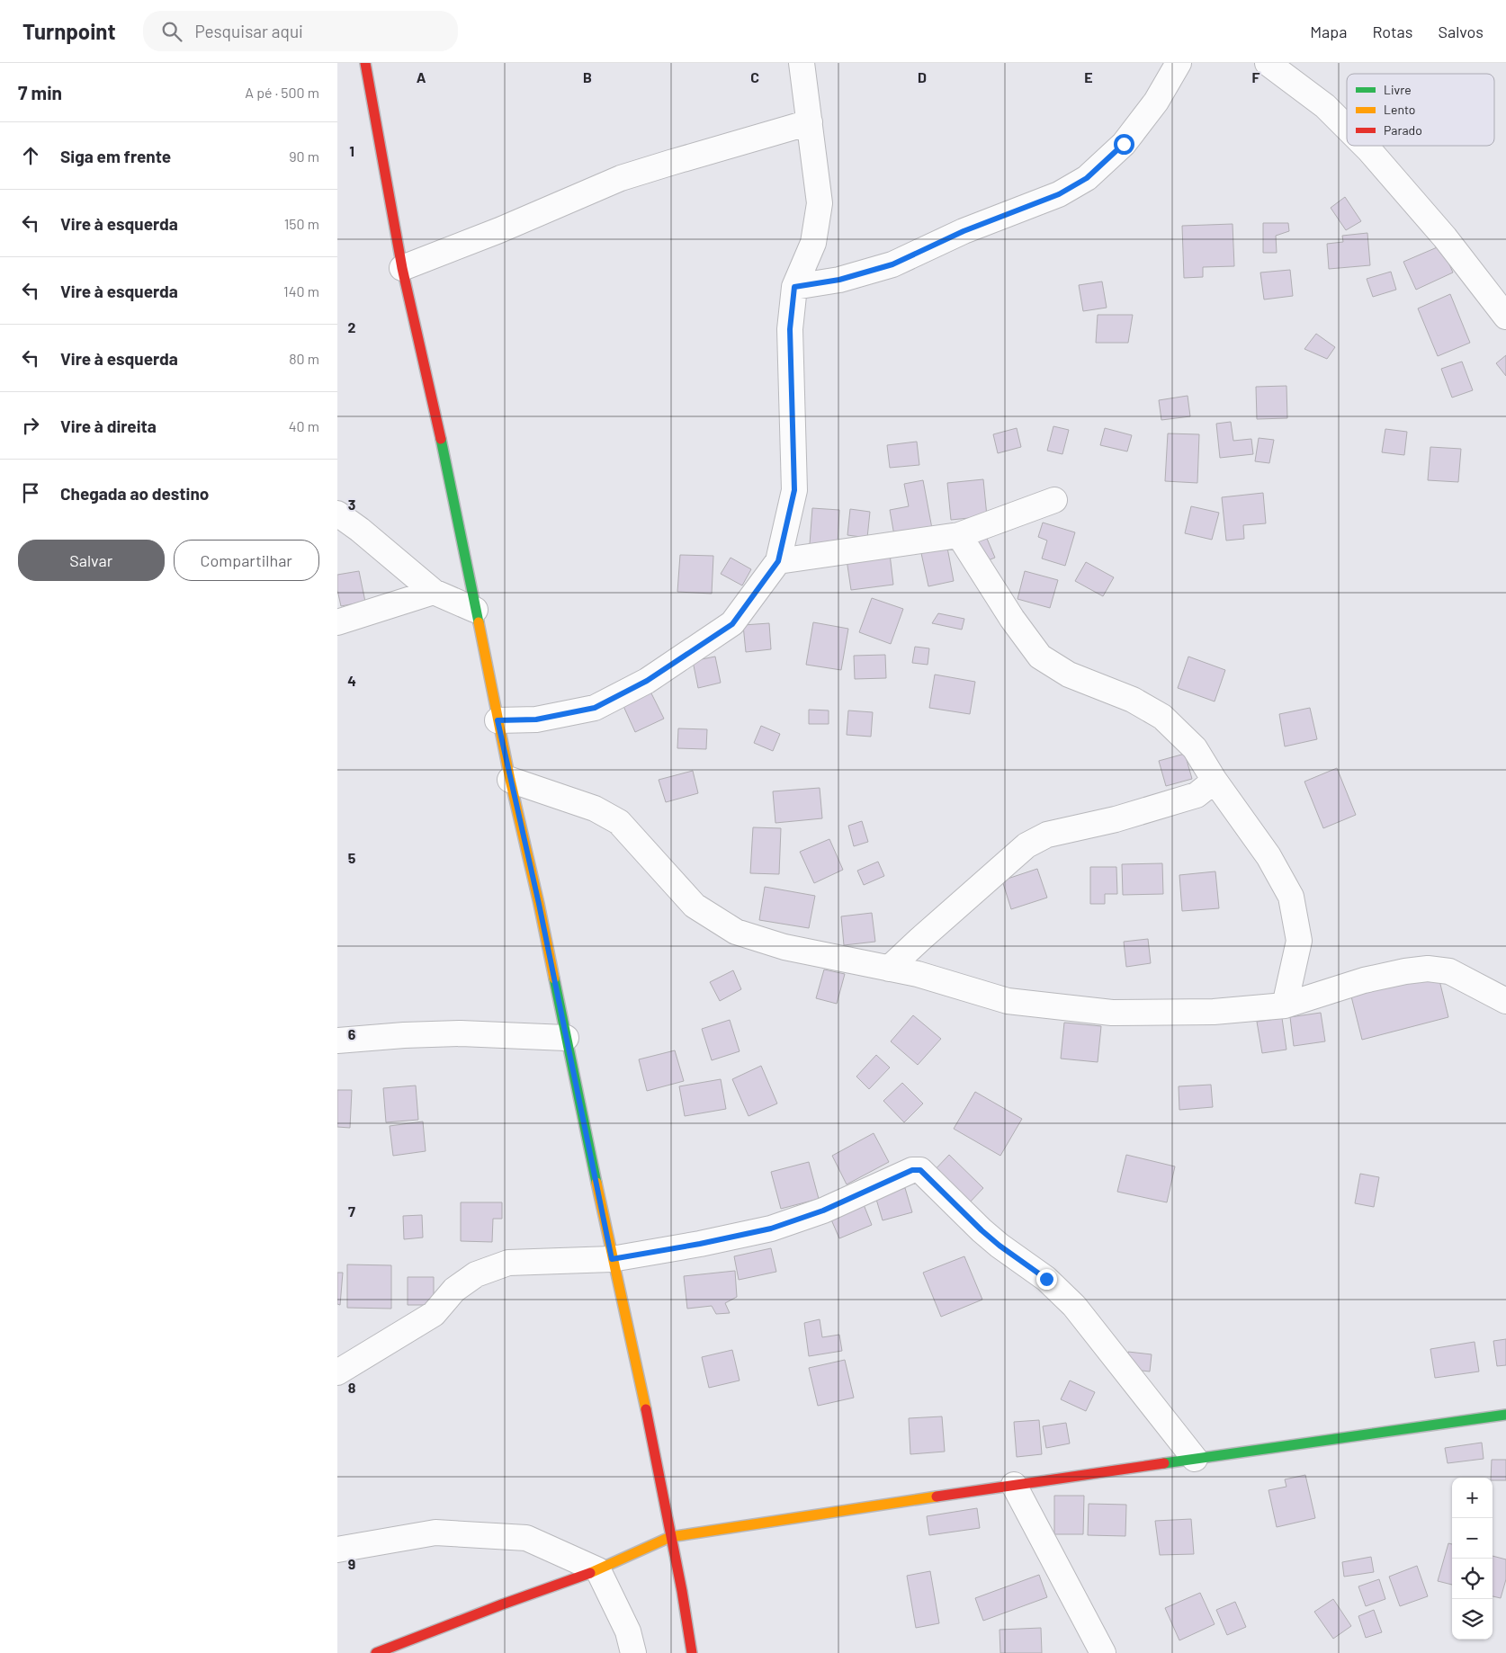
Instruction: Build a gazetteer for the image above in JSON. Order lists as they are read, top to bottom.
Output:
{
  "legend": ["Livre", "Lento", "Parado"],
  "page": {
    "header": "Turnpoint",
    "search": "Pesquisar aqui",
    "nav": ["Mapa", "Rotas", "Salvos"],
    "heading": ["7 min", "A pé · 500 m"],
    "list": [
      ["Siga em frente", "90 m"],
      ["Vire à esquerda", "150 m"],
      ["Vire à esquerda", "140 m"],
      ["Vire à esquerda", "80 m"],
      ["Vire à direita", "40 m"],
      "Chegada ao destino"
    ],
    "buttons": ["Salvar", "Compartilhar"],
    "map_buttons": ["+", "−"]
  },
  "grid": {
    "columns": [
      "A",
      "B",
      "C",
      "D",
      "E",
      "F"
    ],
    "rows": [
      "1",
      "2",
      "3",
      "4",
      "5",
      "6",
      "7",
      "8",
      "9"
    ]
  }
}
